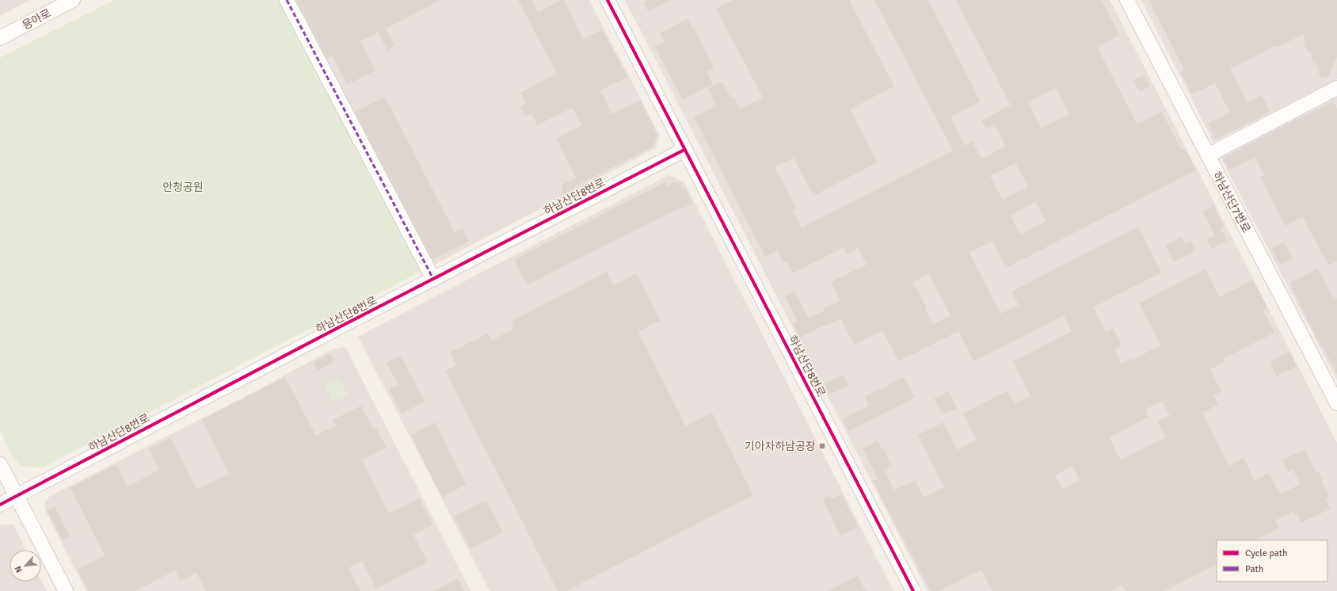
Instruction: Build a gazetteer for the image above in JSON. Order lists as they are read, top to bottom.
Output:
{
  "streets": {
    "street": ["용아로", "하남산단8번로", "하남산단7번로"]
  },
  "parks": ["안청공원"],
  "places": {
    "transit": ["기아차하남공장"]
  },
  "legend": ["Cycle path", "Path"],
  "north": "bottom left"
}
